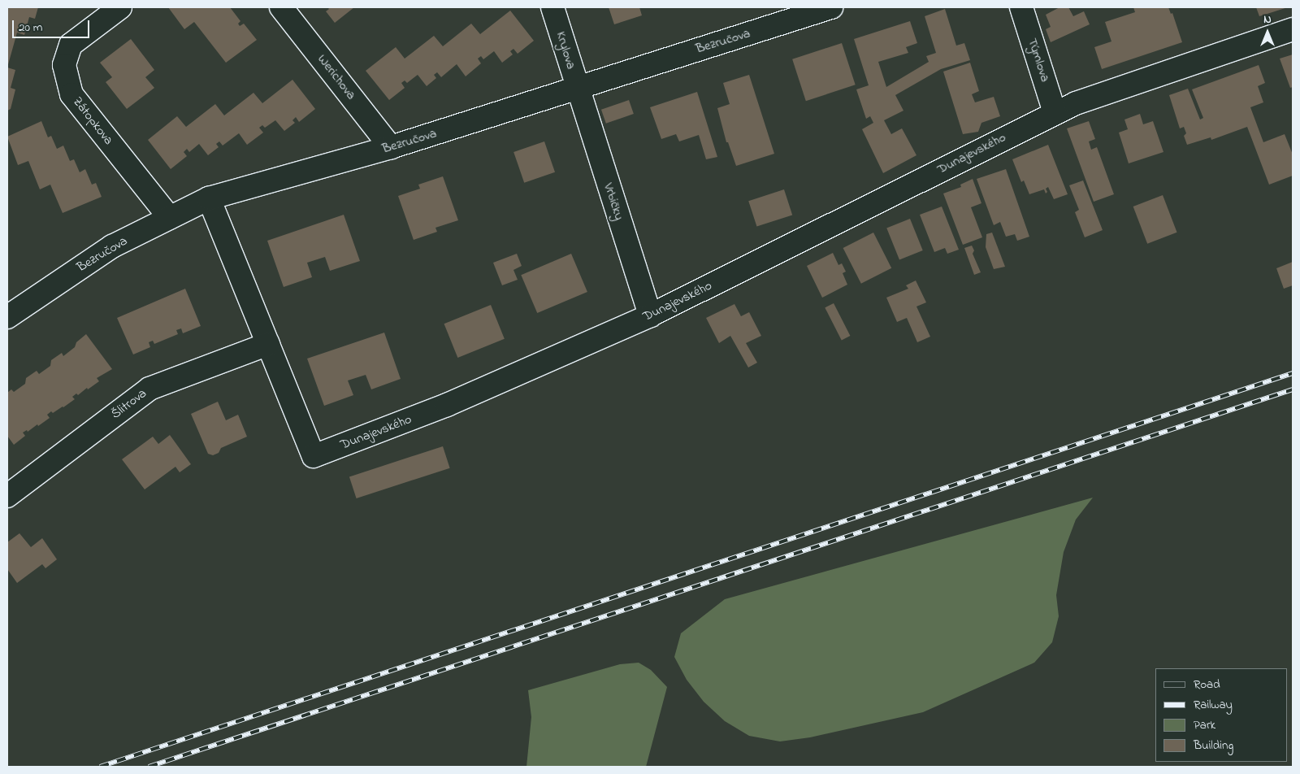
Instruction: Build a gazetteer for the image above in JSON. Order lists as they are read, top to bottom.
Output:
{
  "streets": {
    "street": [
      "Bezručova",
      "Krylova",
      "Týmlova",
      "Werichova",
      "Zátopkova",
      "Dunajevského",
      "Vrbičky",
      "Šlitrova"
    ]
  },
  "crossings": [
    ["Bezručova", "Krylova"],
    ["Bezručova", "Werichova"],
    ["Bezručova", "Zátopkova"],
    ["Bezručova", "Dunajevského"],
    ["Bezručova", "Vrbičky"],
    ["Krylova", "Vrbičky"],
    ["Týmlova", "Dunajevského"],
    ["Dunajevského", "Vrbičky"],
    ["Dunajevského", "Šlitrova"]
  ],
  "legend": [
    "Road",
    "Railway",
    "Park",
    "Building"
  ],
  "scale_bar": "20 m",
  "north": "top"
}
